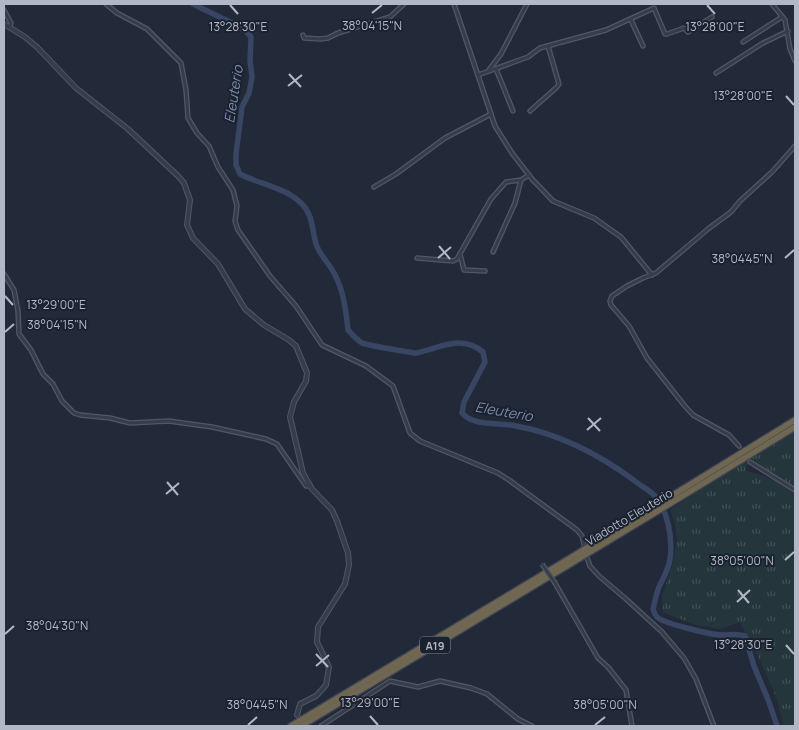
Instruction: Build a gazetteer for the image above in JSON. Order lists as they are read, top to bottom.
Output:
{
  "streets": {
    "highway": ["Viadotto Eleuterio", "A19"]
  },
  "crossings": [
    ["Viadotto Eleuterio", "A19"]
  ],
  "water": ["Eleuterio"],
  "coordinates": [
    "38°04'15\"N",
    "13°28'30\"E",
    "13°28'00\"E",
    "38°04'45\"N",
    "13°29'00\"E",
    "38°05'00\"N",
    "38°04'30\"N"
  ]
}
